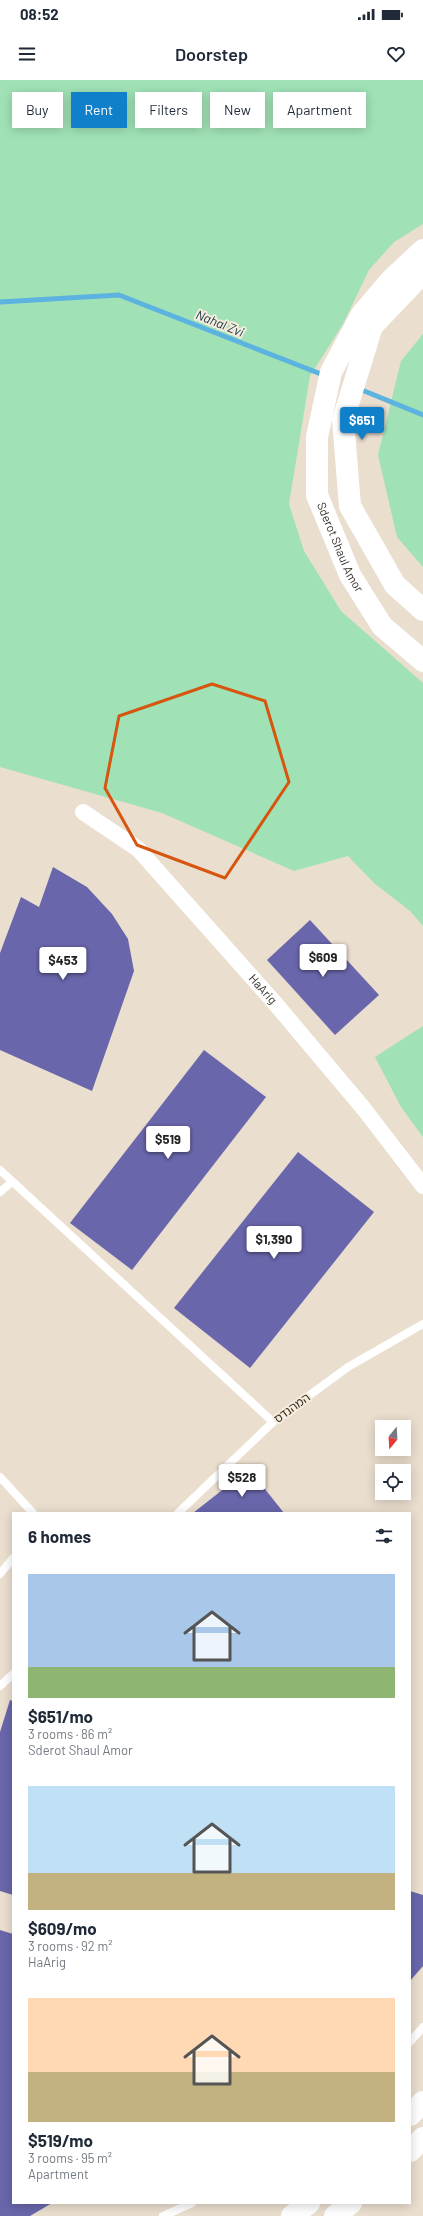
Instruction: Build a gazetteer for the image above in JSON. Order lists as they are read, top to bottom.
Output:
{
  "streets": {
    "street": ["Sderot Shaul Amor", "HaArig"],
    "lane": ["המהנדס"]
  },
  "water": ["Nahal Zvi"],
  "north": "bottom",
  "page": {
    "status": "08:52",
    "header": "Doorstep",
    "chip": [
      "Buy",
      "Rent",
      "Filters",
      "New",
      "Apartment"
    ],
    "price": [
      "$651",
      "$609",
      "$453",
      "$519",
      "$1,390",
      "$528"
    ],
    "heading": "6 homes",
    "list": [
      {
        "name": "$651/mo",
        "note": "3 rooms · 86 m² · Sderot Shaul Amor"
      },
      {
        "name": "$609/mo",
        "note": "3 rooms · 92 m² · HaArig"
      },
      {
        "name": "$519/mo",
        "note": "3 rooms · 95 m² · Apartment"
      }
    ]
  }
}
